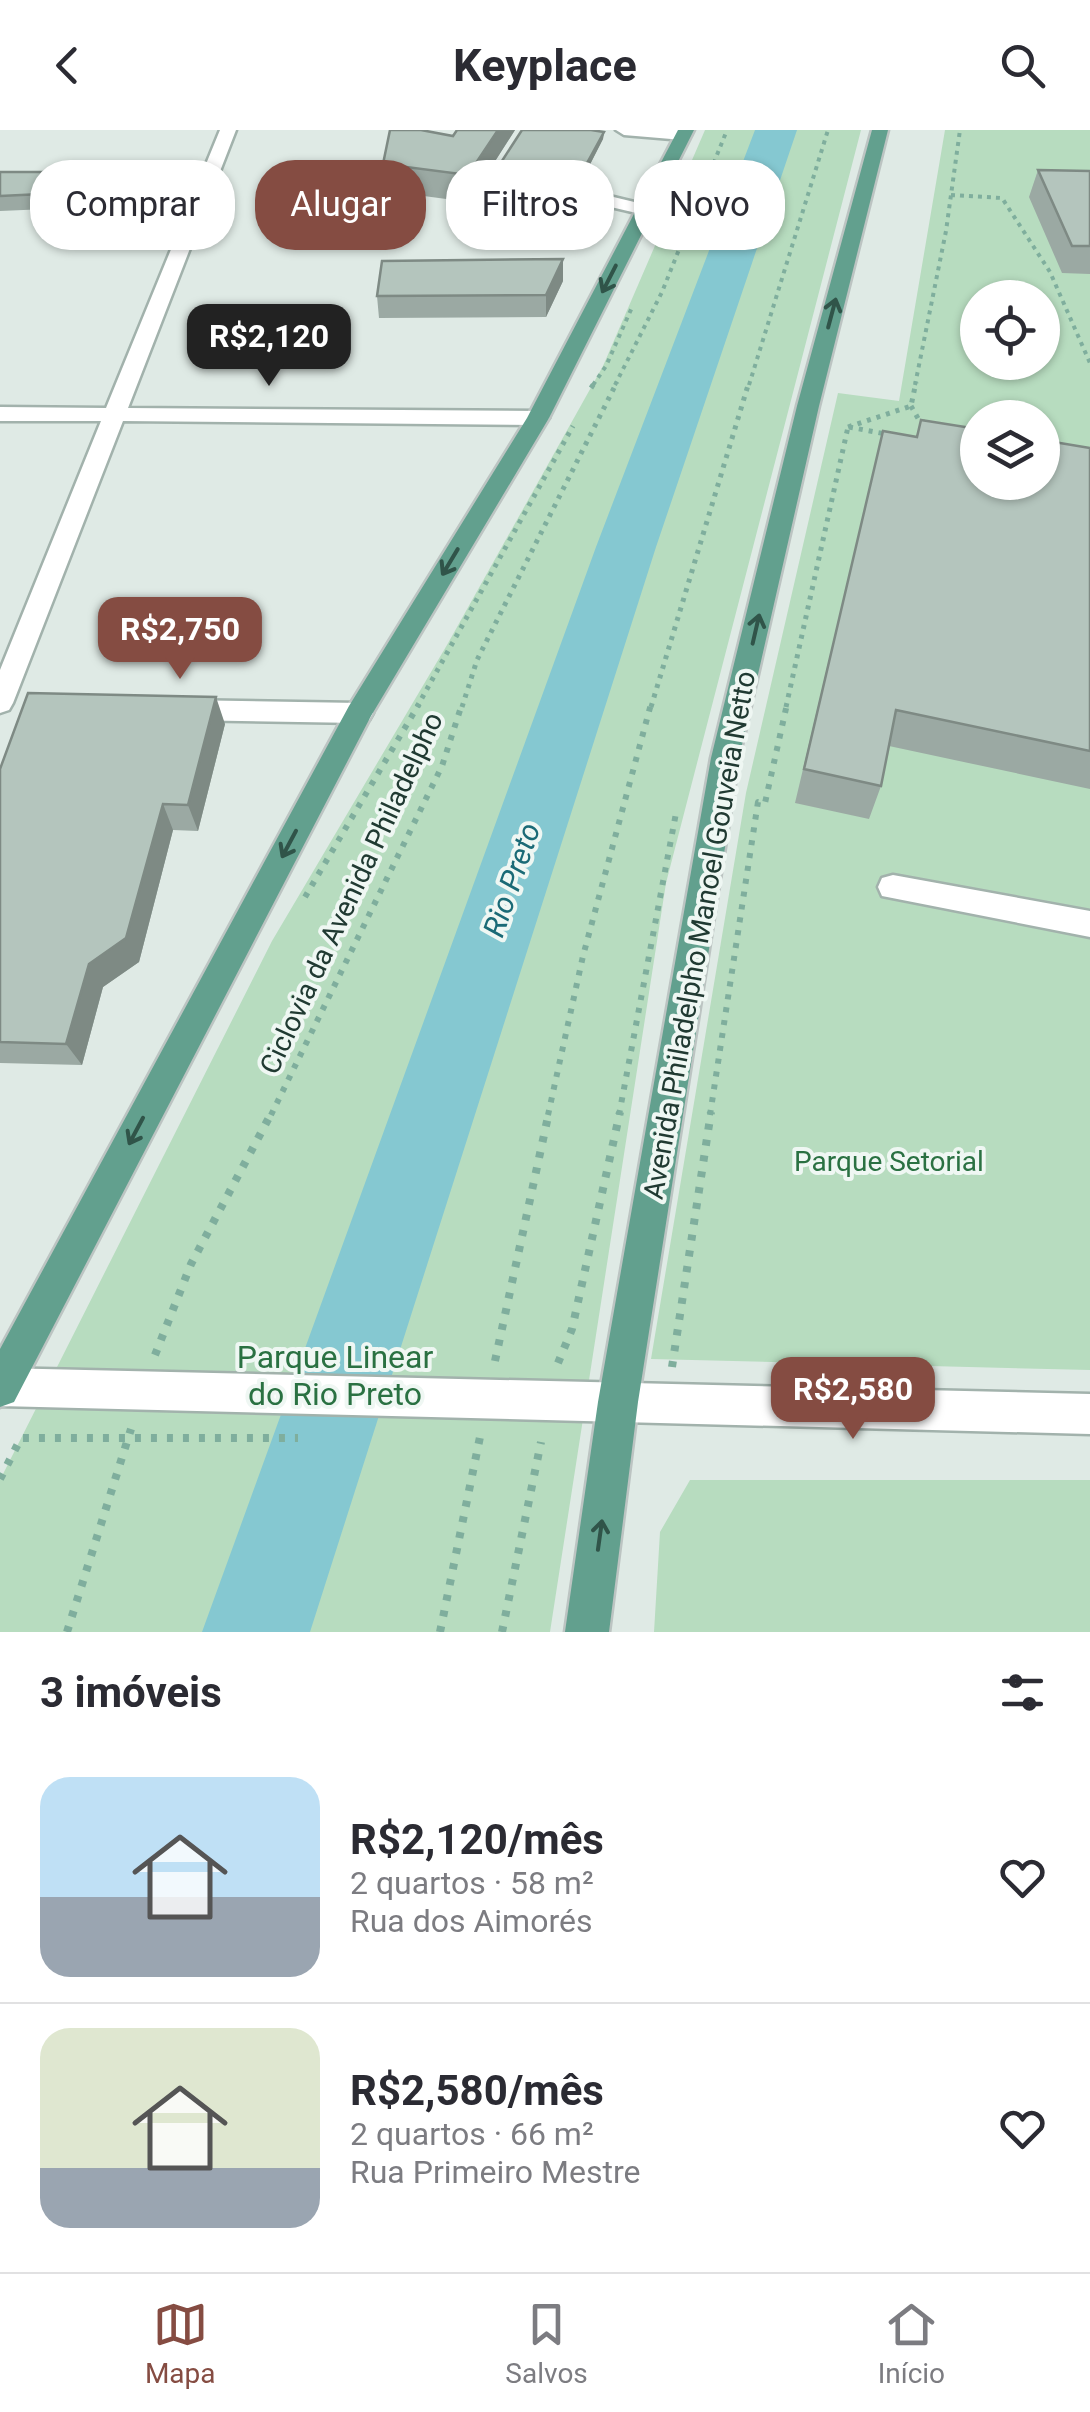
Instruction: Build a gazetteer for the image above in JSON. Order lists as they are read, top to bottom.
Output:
{
  "streets": {
    "main road": ["Avenida Philadelpho Manoel Gouveia Netto"],
    "path": ["Ciclovia da Avenida Philadelpho"]
  },
  "one_way": ["Avenida Philadelpho Manoel Gouveia Netto"],
  "water": ["Rio Preto"],
  "parks": ["Parque Setorial", "Parque Linear do Rio Preto"],
  "page": {
    "header": "Keyplace",
    "chip": [
      "Comprar",
      "Alugar",
      "Filtros",
      "Novo"
    ],
    "price": ["R$2,120", "R$2,750", "R$2,580"],
    "heading": "3 imóveis",
    "list": [
      {
        "name": "R$2,120/mês",
        "note": "2 quartos · 58 m² · Rua dos Aimorés"
      },
      {
        "name": "R$2,580/mês",
        "note": "2 quartos · 66 m² · Rua Primeiro Mestre"
      }
    ],
    "tabs": ["Mapa", "Salvos", "Início"]
  }
}
